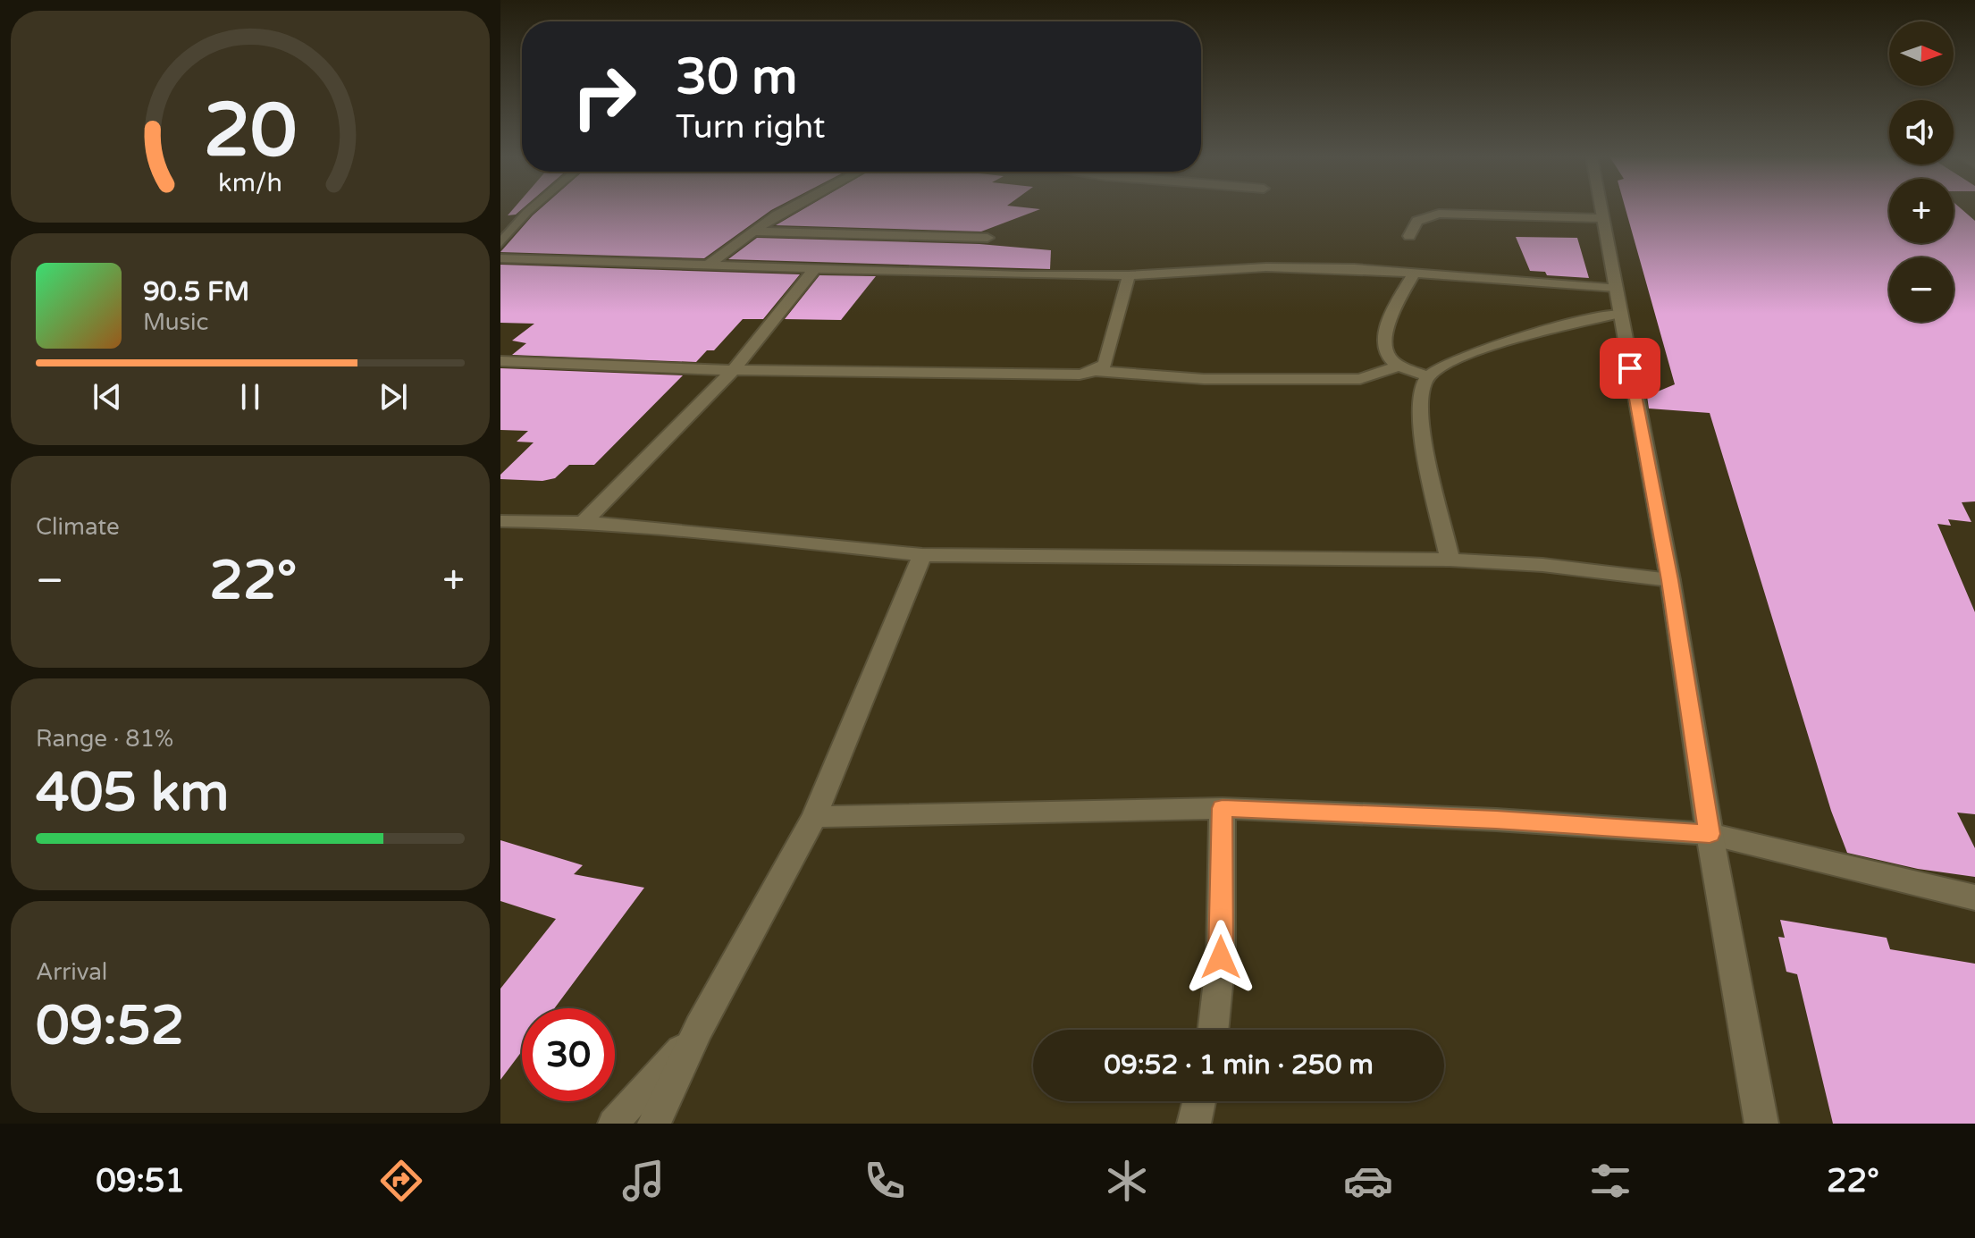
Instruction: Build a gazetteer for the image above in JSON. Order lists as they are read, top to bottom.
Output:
{
  "north": "right",
  "page": {
    "map_buttons": ["+", "−"],
    "turn": ["30 m", "Turn right"],
    "song": ["90.5 FM", "Music"],
    "tile": [
      "Climate",
      ["Range · 81%", "405 km"],
      ["Arrival", "09:52"]
    ],
    "heat": ["−", "22°", "+"],
    "limit": "30",
    "trip": "09:52 · 1 min · 250 m",
    "tabs": ["09:51", "22°"],
    "gauge": ["20", "km/h"]
  }
}
